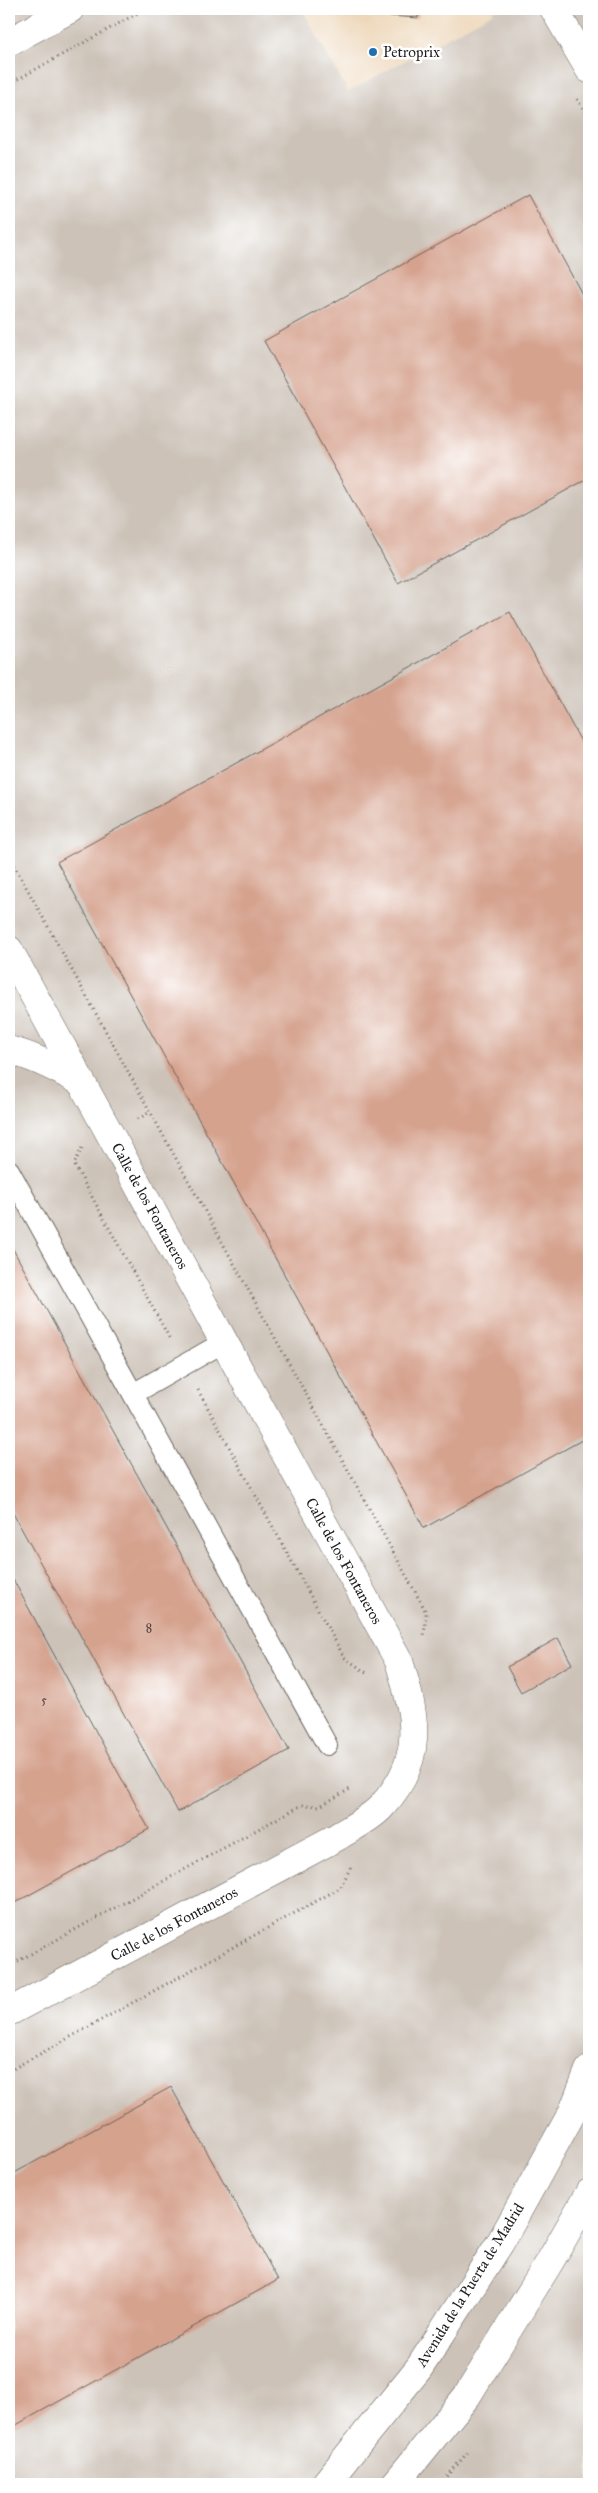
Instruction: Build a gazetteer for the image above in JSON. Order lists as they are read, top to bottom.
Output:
{
  "streets": {
    "street": ["Calle de los Fontaneros", "Avenida de la Puerta de Madrid"]
  },
  "places": ["Petroprix"],
  "house_numbers": ["8", "5"]
}
